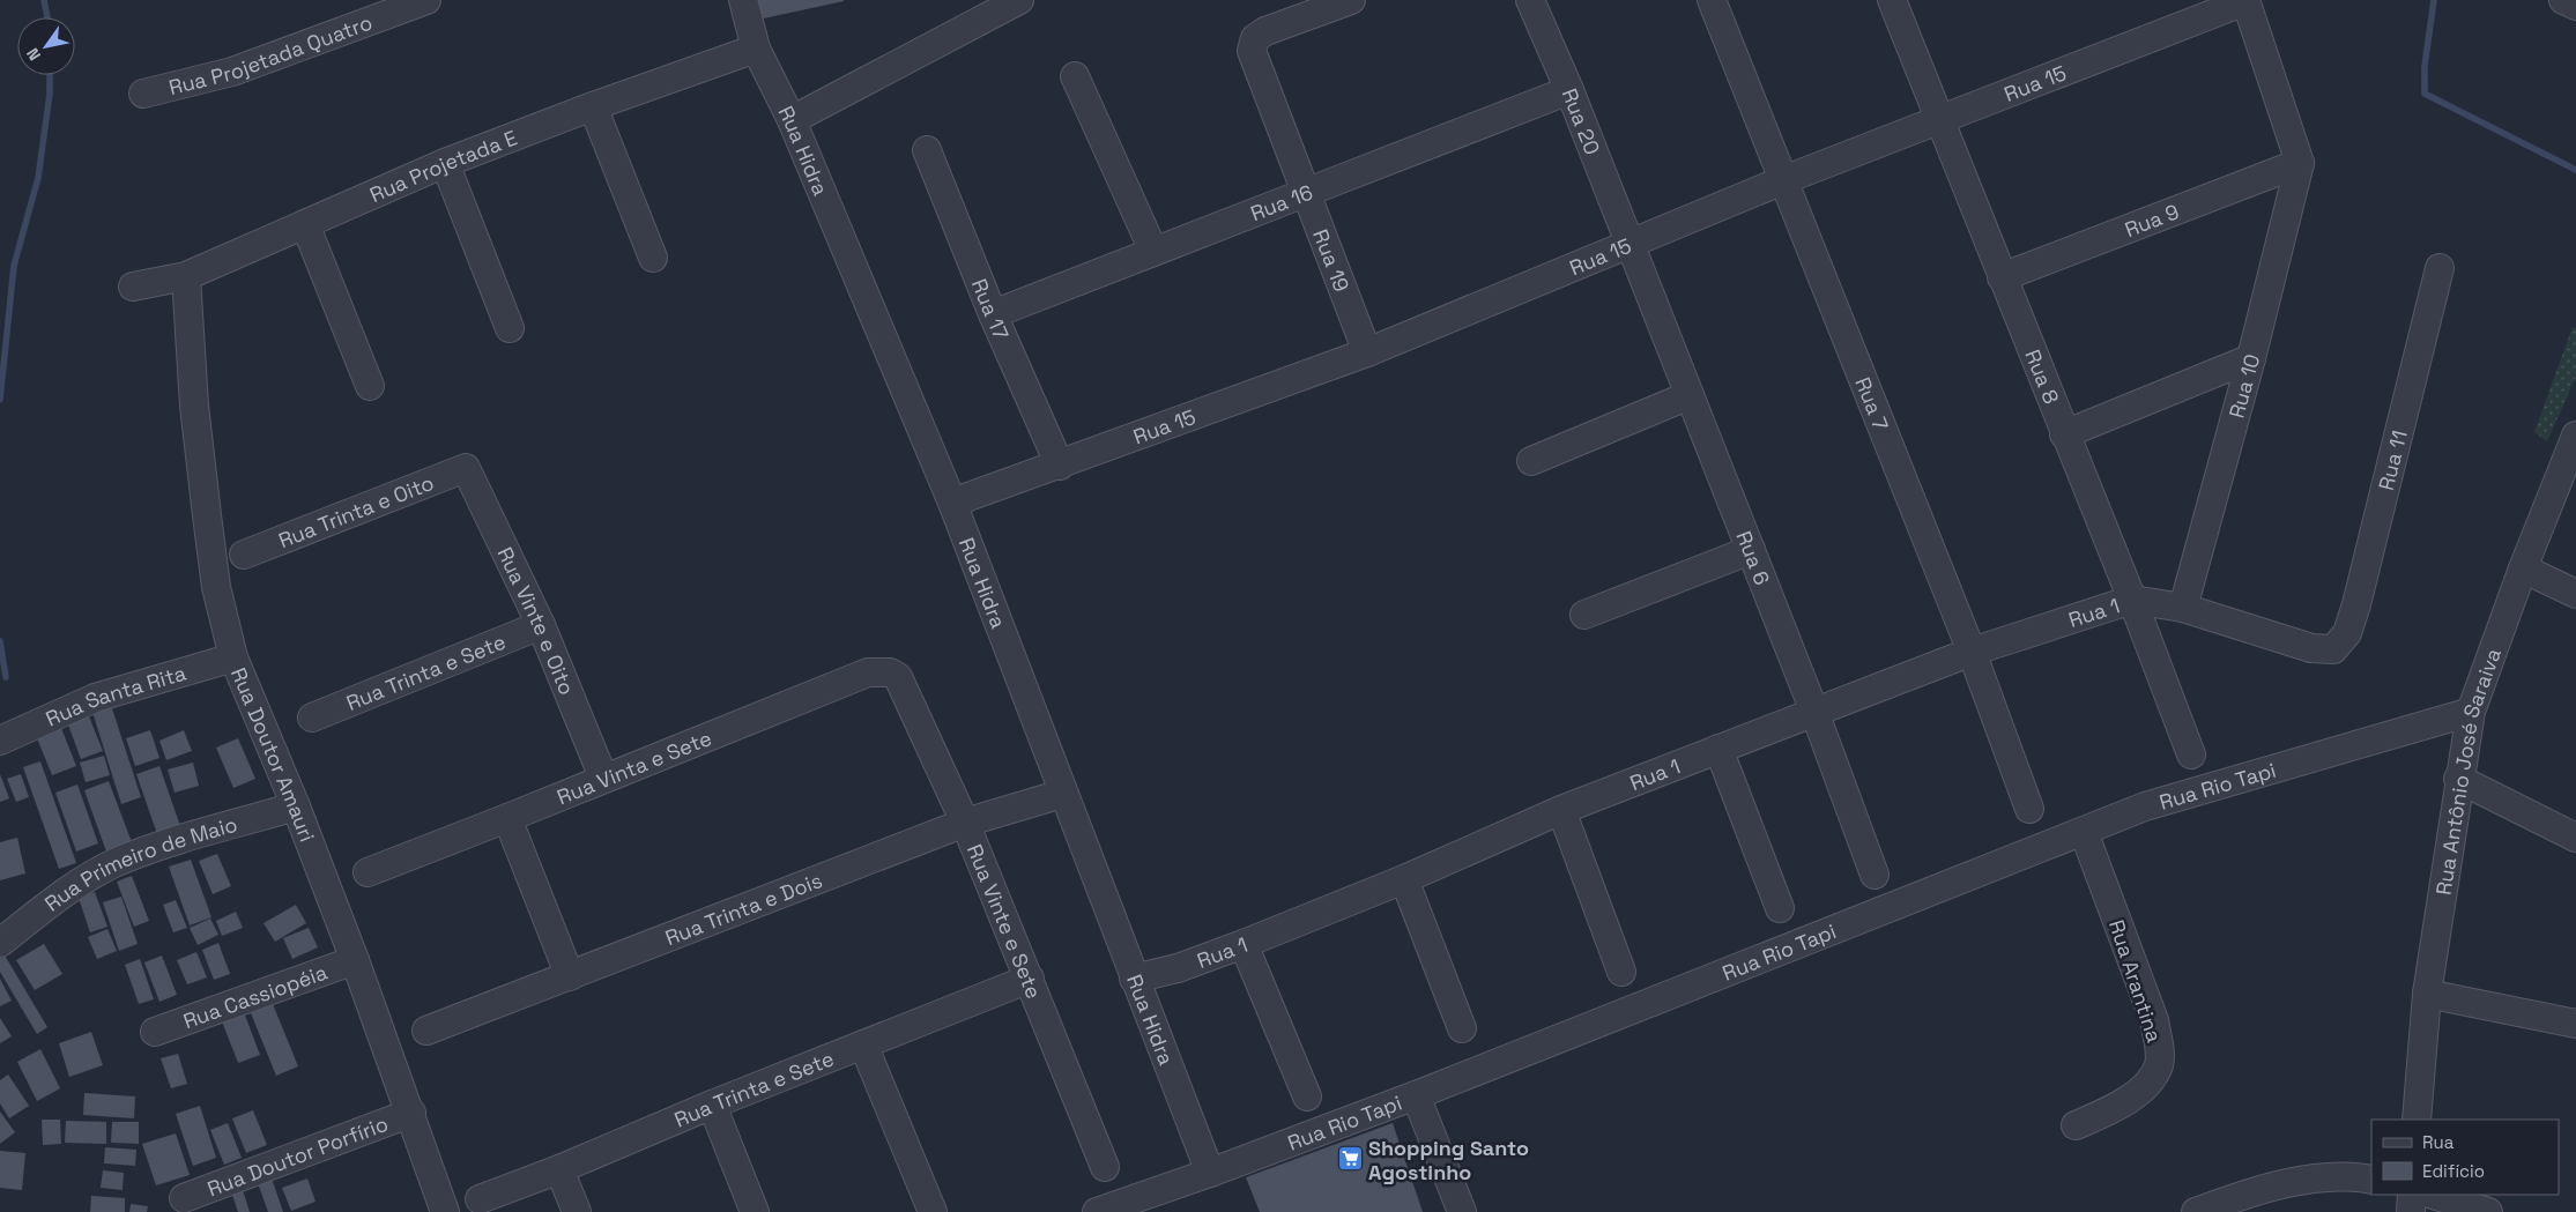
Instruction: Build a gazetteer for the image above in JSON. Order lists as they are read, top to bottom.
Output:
{
  "streets": {
    "street": [
      "Rua Projetada Quatro",
      "Rua 15",
      "Rua 20",
      "Rua Hidra",
      "Rua Projetada E",
      "Rua 16",
      "Rua 9",
      "Rua 19",
      "Rua 17",
      "Rua 8",
      "Rua 10",
      "Rua 7",
      "Rua 11",
      "Rua Trinta e Oito",
      "Rua 6",
      "Rua 1",
      "Rua Vinte e Oito",
      "Rua Trinta e Sete",
      "Rua Santa Rita",
      "Rua Doutor Amauri",
      "Rua Vinta e Sete",
      "Rua Antônio José Saraiva",
      "Rua Rio Tapi",
      "Rua Primeiro de Maio",
      "Rua Trinta e Dois",
      "Rua Vinte e Sete",
      "Rua Arantina",
      "Rua Cassiopéia",
      "Rua Doutor Porfírio"
    ]
  },
  "crossings": [
    ["Rua 15", "Rua 20"],
    ["Rua 15", "Rua Hidra"],
    ["Rua 15", "Rua 19"],
    ["Rua 15", "Rua 17"],
    ["Rua 15", "Rua 8"],
    ["Rua 15", "Rua 7"],
    ["Rua 15", "Rua 6"],
    ["Rua 20", "Rua 16"],
    ["Rua 20", "Rua 6"],
    ["Rua Hidra", "Rua Projetada E"],
    ["Rua Hidra", "Rua 1"],
    ["Rua Hidra", "Rua Rio Tapi"],
    ["Rua Hidra", "Rua Trinta e Dois"],
    ["Rua Projetada E", "Rua Doutor Amauri"],
    ["Rua 16", "Rua 19"],
    ["Rua 16", "Rua 17"],
    ["Rua 9", "Rua 8"],
    ["Rua 9", "Rua 10"],
    ["Rua 8", "Rua 1"],
    ["Rua 10", "Rua 1"],
    ["Rua 7", "Rua 1"],
    ["Rua 11", "Rua 1"],
    ["Rua Trinta e Oito", "Rua Vinte e Oito"],
    ["Rua 6", "Rua 1"],
    ["Rua Vinte e Oito", "Rua Trinta e Sete"],
    ["Rua Vinte e Oito", "Rua Vinta e Sete"],
    ["Rua Trinta e Sete", "Rua Vinte e Sete"],
    ["Rua Santa Rita", "Rua Doutor Amauri"],
    ["Rua Doutor Amauri", "Rua Primeiro de Maio"],
    ["Rua Doutor Amauri", "Rua Cassiopéia"],
    ["Rua Doutor Amauri", "Rua Doutor Porfírio"],
    ["Rua Vinta e Sete", "Rua Vinte e Sete"],
    ["Rua Antônio José Saraiva", "Rua Rio Tapi"],
    ["Rua Rio Tapi", "Rua Arantina"],
    ["Rua Trinta e Dois", "Rua Vinte e Sete"]
  ],
  "places": {
    "supermarket": ["Shopping Santo Agostinho"]
  },
  "legend": ["Rua", "Edifício"],
  "north": "bottom left"
}
